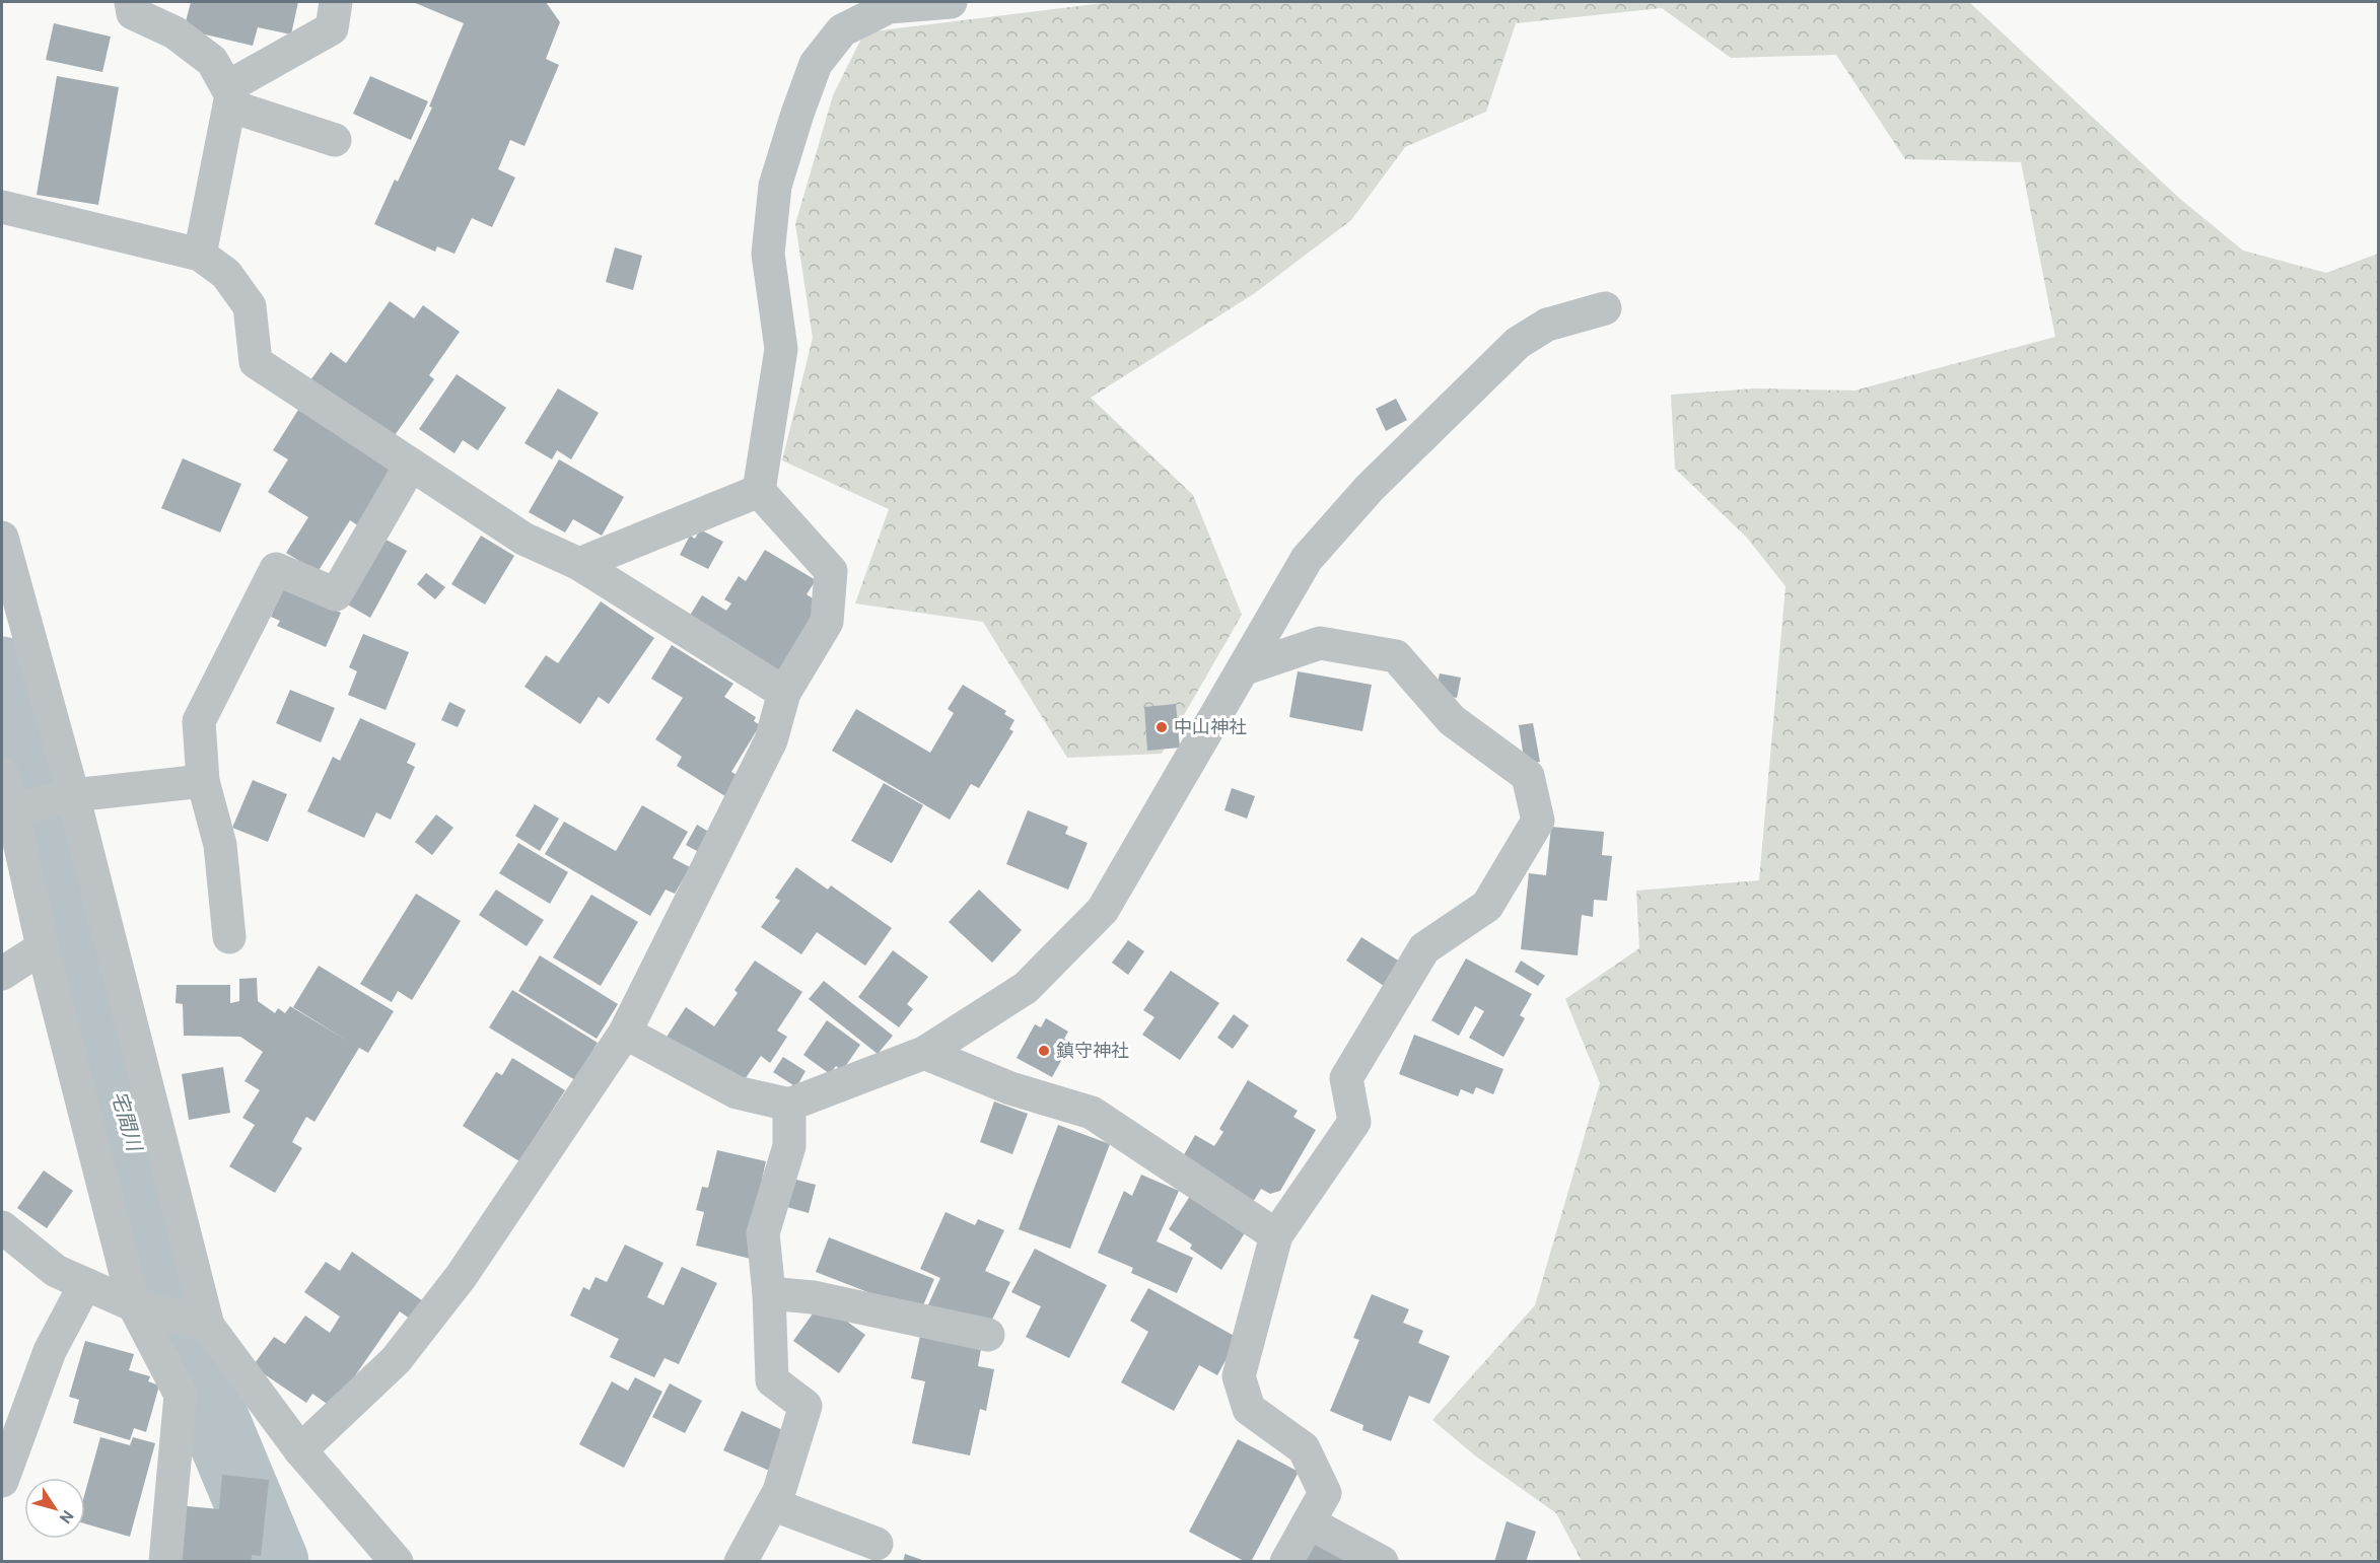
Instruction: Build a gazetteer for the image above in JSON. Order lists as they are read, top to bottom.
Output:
{
  "water": ["宅間川"],
  "places": ["中山神社", "鎮守神社"],
  "north": "bottom right"
}
